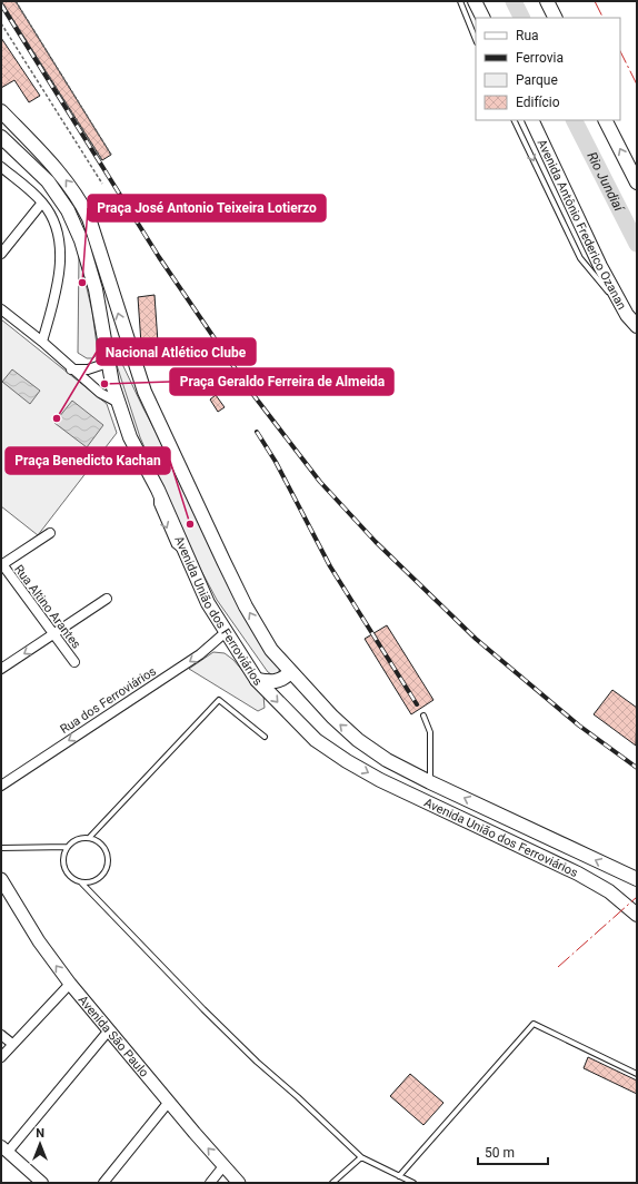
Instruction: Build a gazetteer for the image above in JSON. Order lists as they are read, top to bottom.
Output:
{
  "streets": {
    "main road": ["Avenida Antônio Frederico Ozanan", "Avenida União dos Ferroviários", "Avenida São Paulo"],
    "street": ["Rua Altino Arantes", "Rua dos Ferroviários"]
  },
  "crossings": [
    ["Avenida União dos Ferroviários", "Rua dos Ferroviários"]
  ],
  "one_way": ["Rua dos Ferroviários", "Avenida São Paulo"],
  "water": ["Rio Jundiaí"],
  "places": [
    "Praça José Antonio Teixeira Lotierzo",
    "Praça Geraldo Ferreira de Almeida",
    "Nacional Atlético Clube",
    "Praça Benedicto Kachan"
  ],
  "legend": [
    "Rua",
    "Ferrovia",
    "Parque",
    "Edifício"
  ],
  "scale_bar": "50 m",
  "north": "top"
}
